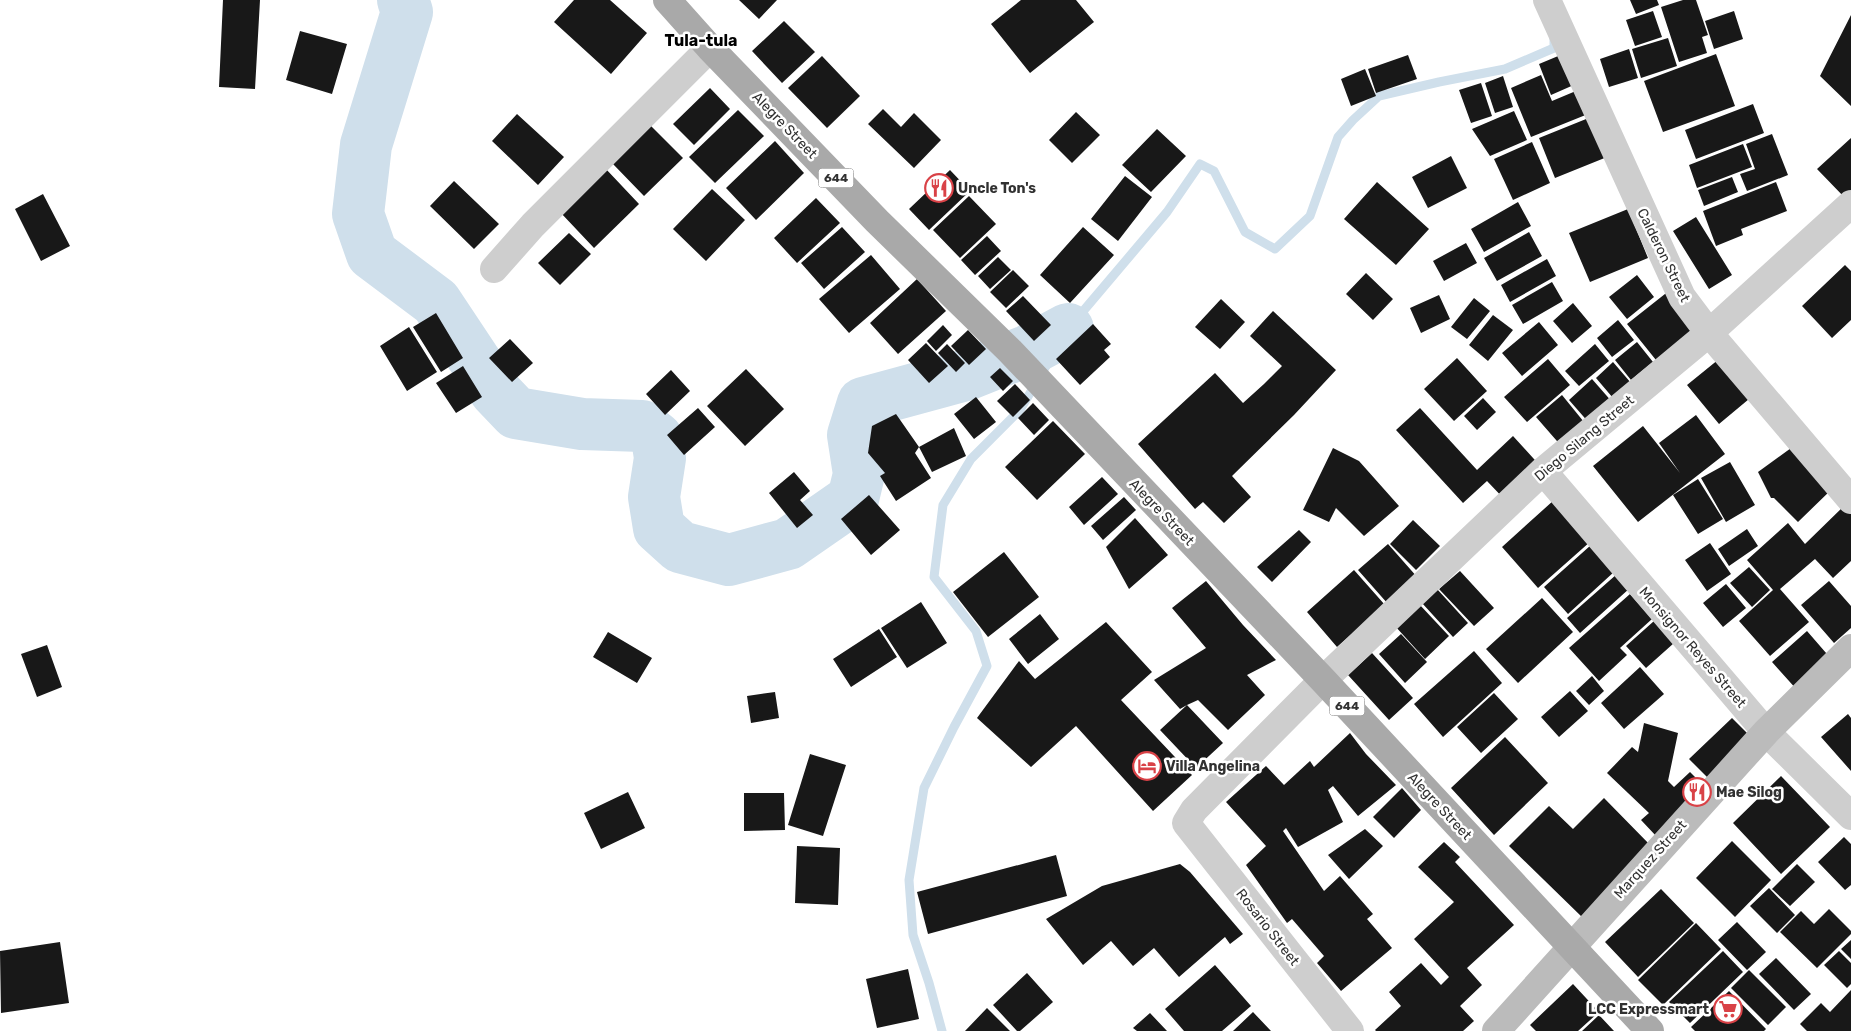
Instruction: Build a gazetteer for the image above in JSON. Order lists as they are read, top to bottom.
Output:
{
  "streets": {
    "main road": ["Alegre Street", "644"],
    "street": [
      "Calderon Street",
      "Diego Silang Street",
      "Monsignor Reyes Street",
      "Marquez Street",
      "Rosario Street"
    ]
  },
  "crossings": [
    ["Alegre Street", "Diego Silang Street"],
    ["Alegre Street", "Marquez Street"],
    ["Calderon Street", "Diego Silang Street"],
    ["Diego Silang Street", "Monsignor Reyes Street"],
    ["Diego Silang Street", "Rosario Street"],
    ["Monsignor Reyes Street", "Marquez Street"]
  ],
  "districts": ["Tula-tula"],
  "places": {
    "restaurant": ["Uncle Ton's", "Mae Silog"],
    "hotel": ["Villa Angelina"],
    "supermarket": ["LCC Expressmart"]
  }
}
